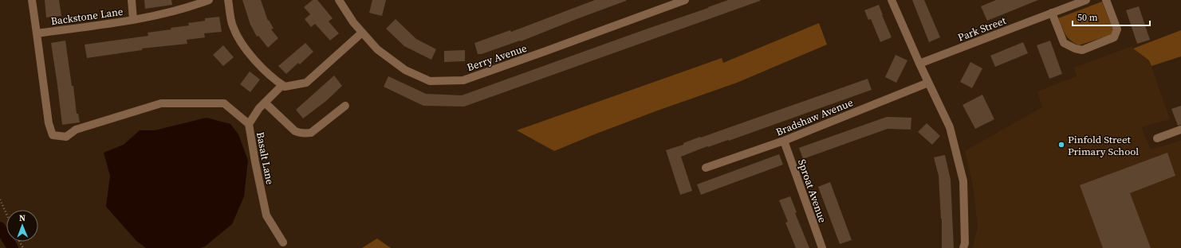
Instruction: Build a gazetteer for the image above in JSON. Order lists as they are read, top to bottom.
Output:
{
  "streets": {
    "street": [
      "Backstone Lane",
      "Park Street",
      "Berry Avenue",
      "Bradshaw Avenue",
      "Basalt Lane",
      "Sproat Avenue"
    ]
  },
  "crossings": [
    ["Bradshaw Avenue", "Sproat Avenue"]
  ],
  "places": ["Pinfold Street Primary School"],
  "scale_bar": "50 m",
  "north": "top"
}
